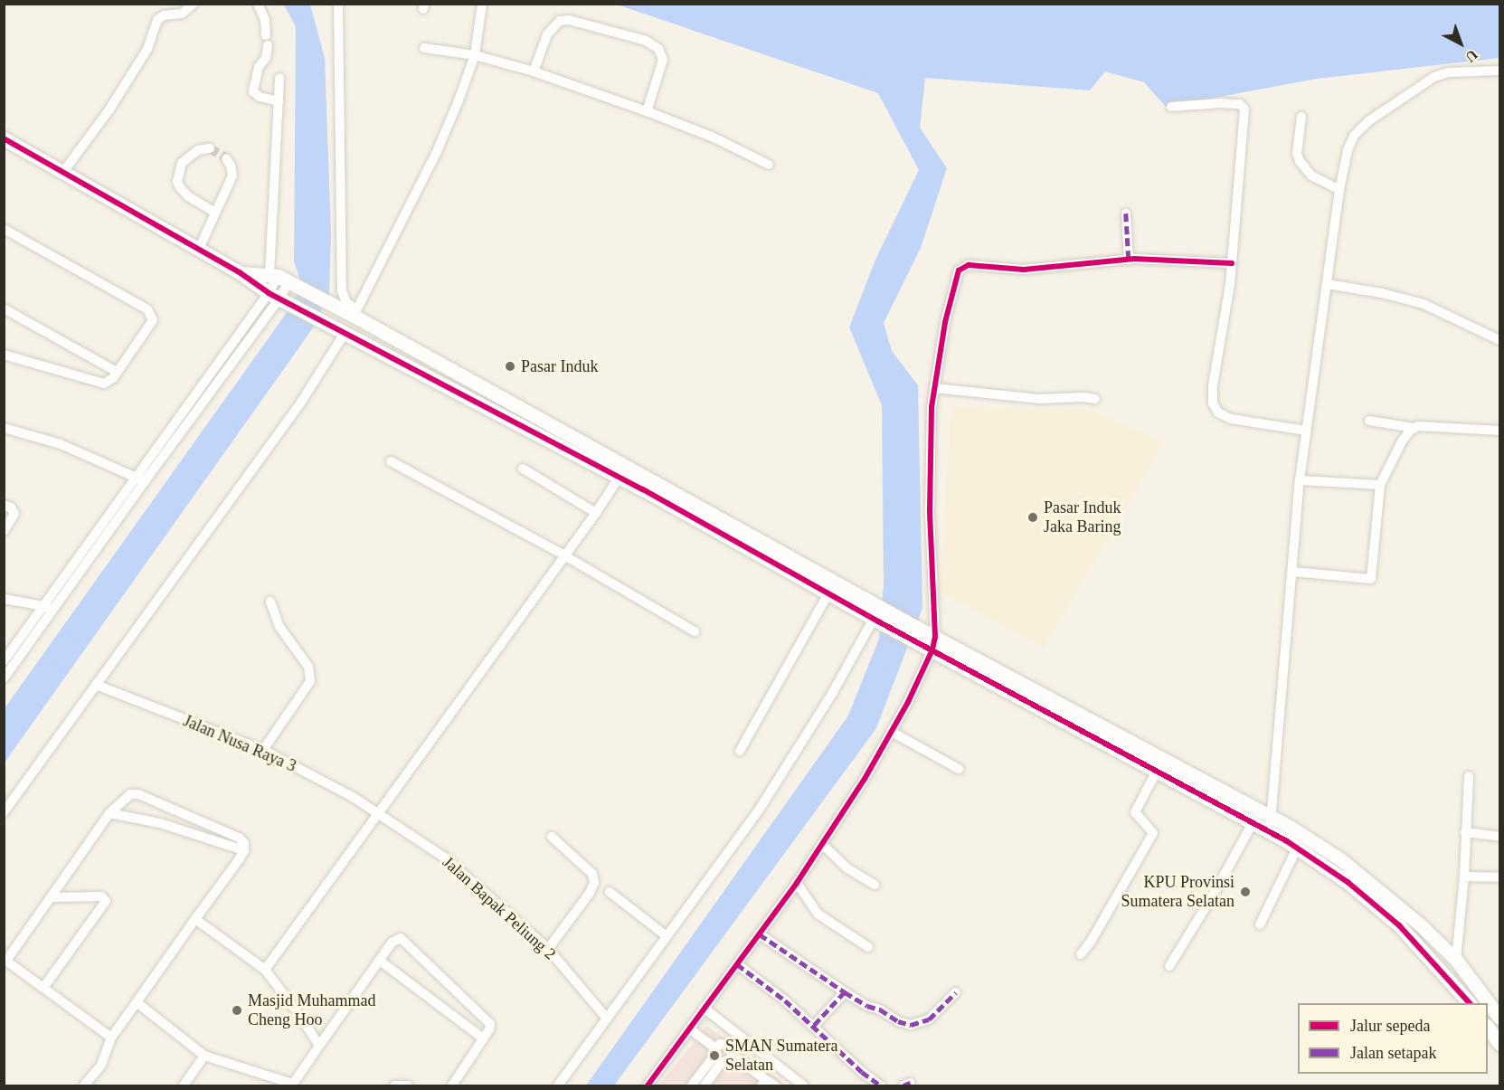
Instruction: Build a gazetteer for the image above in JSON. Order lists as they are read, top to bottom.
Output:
{
  "streets": {
    "street": ["Jalan Nusa Raya 3", "Jalan Bapak Peliung 2"]
  },
  "crossings": [
    ["Jalan Nusa Raya 3", "Jalan Bapak Peliung 2"]
  ],
  "places": [
    "Pasar Induk",
    "Pasar Induk Jaka Baring",
    "KPU Provinsi Sumatera Selatan",
    "Masjid Muhammad Cheng Hoo",
    "SMAN Sumatera Selatan"
  ],
  "legend": ["Jalur sepeda", "Jalan setapak"],
  "north": "bottom right"
}
